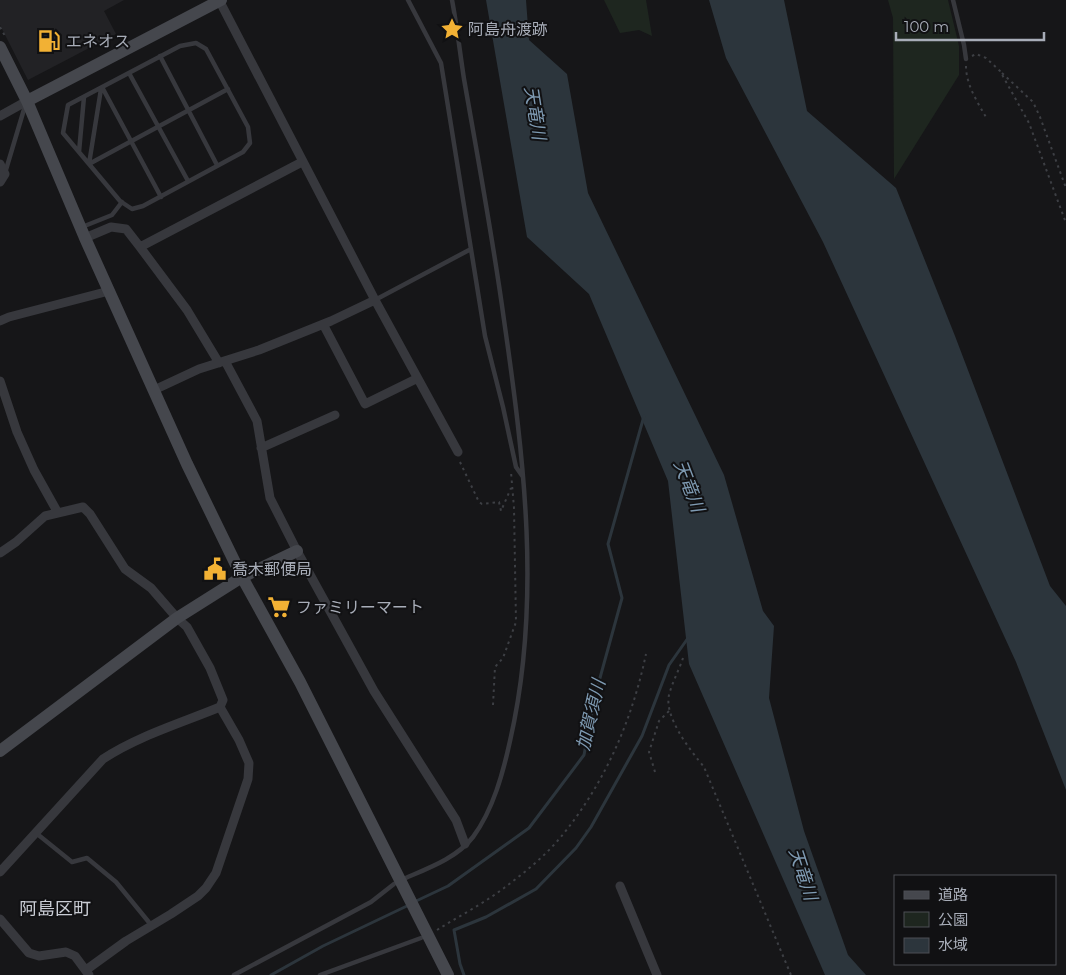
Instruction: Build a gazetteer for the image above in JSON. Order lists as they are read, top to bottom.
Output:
{
  "districts": ["阿島区町"],
  "water": ["天竜川", "加賀須川"],
  "places": {
    "place": ["阿島舟渡跡"],
    "fuel station": ["エネオス"],
    "public building": ["喬木郵便局"],
    "supermarket": ["ファミリーマート"]
  },
  "legend": ["道路", "公園", "水域"],
  "scale_bar": "100 m"
}
